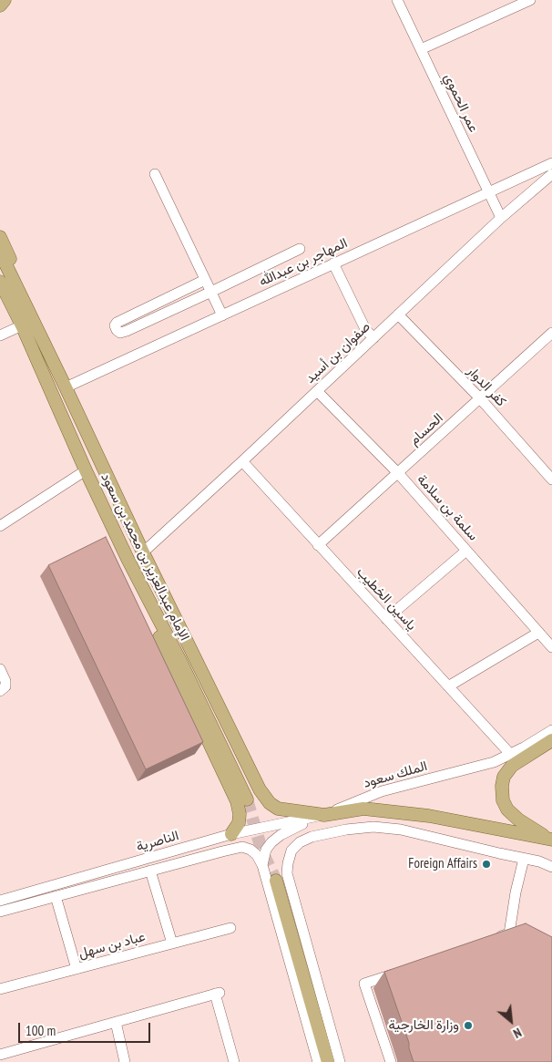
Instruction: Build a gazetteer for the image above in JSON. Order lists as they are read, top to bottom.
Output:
{
  "streets": {
    "main road": ["الإمام عبدالعزيز بن محمد بن سعود"],
    "street": [
      "عمر الحموي",
      "المهاجر بن عبدالله",
      "صفوان بن أسيد",
      "كفر الدوار",
      "الحسام",
      "سلمة بن سلامة",
      "ياسين الخطيب",
      "الملك سعود",
      "الناصرية",
      "عباد بن سهل"
    ]
  },
  "crossings": [
    ["عمر الحموي", "المهاجر بن عبدالله"],
    ["عمر الحموي", "صفوان بن أسيد"],
    ["المهاجر بن عبدالله", "الإمام عبدالعزيز بن محمد بن سعود"],
    ["صفوان بن أسيد", "كفر الدوار"],
    ["صفوان بن أسيد", "سلمة بن سلامة"],
    ["صفوان بن أسيد", "الإمام عبدالعزيز بن محمد بن سعود"],
    ["صفوان بن أسيد", "ياسين الخطيب"],
    ["كفر الدوار", "الحسام"],
    ["الحسام", "سلمة بن سلامة"],
    ["الحسام", "ياسين الخطيب"],
    ["الإمام عبدالعزيز بن محمد بن سعود", "الملك سعود"],
    ["الإمام عبدالعزيز بن محمد بن سعود", "الناصرية"],
    ["ياسين الخطيب", "الملك سعود"],
    ["الملك سعود", "الناصرية"]
  ],
  "places": ["Foreign Affairs", "وزارة الخارجية"],
  "scale_bar": "100 m",
  "north": "bottom right"
}
